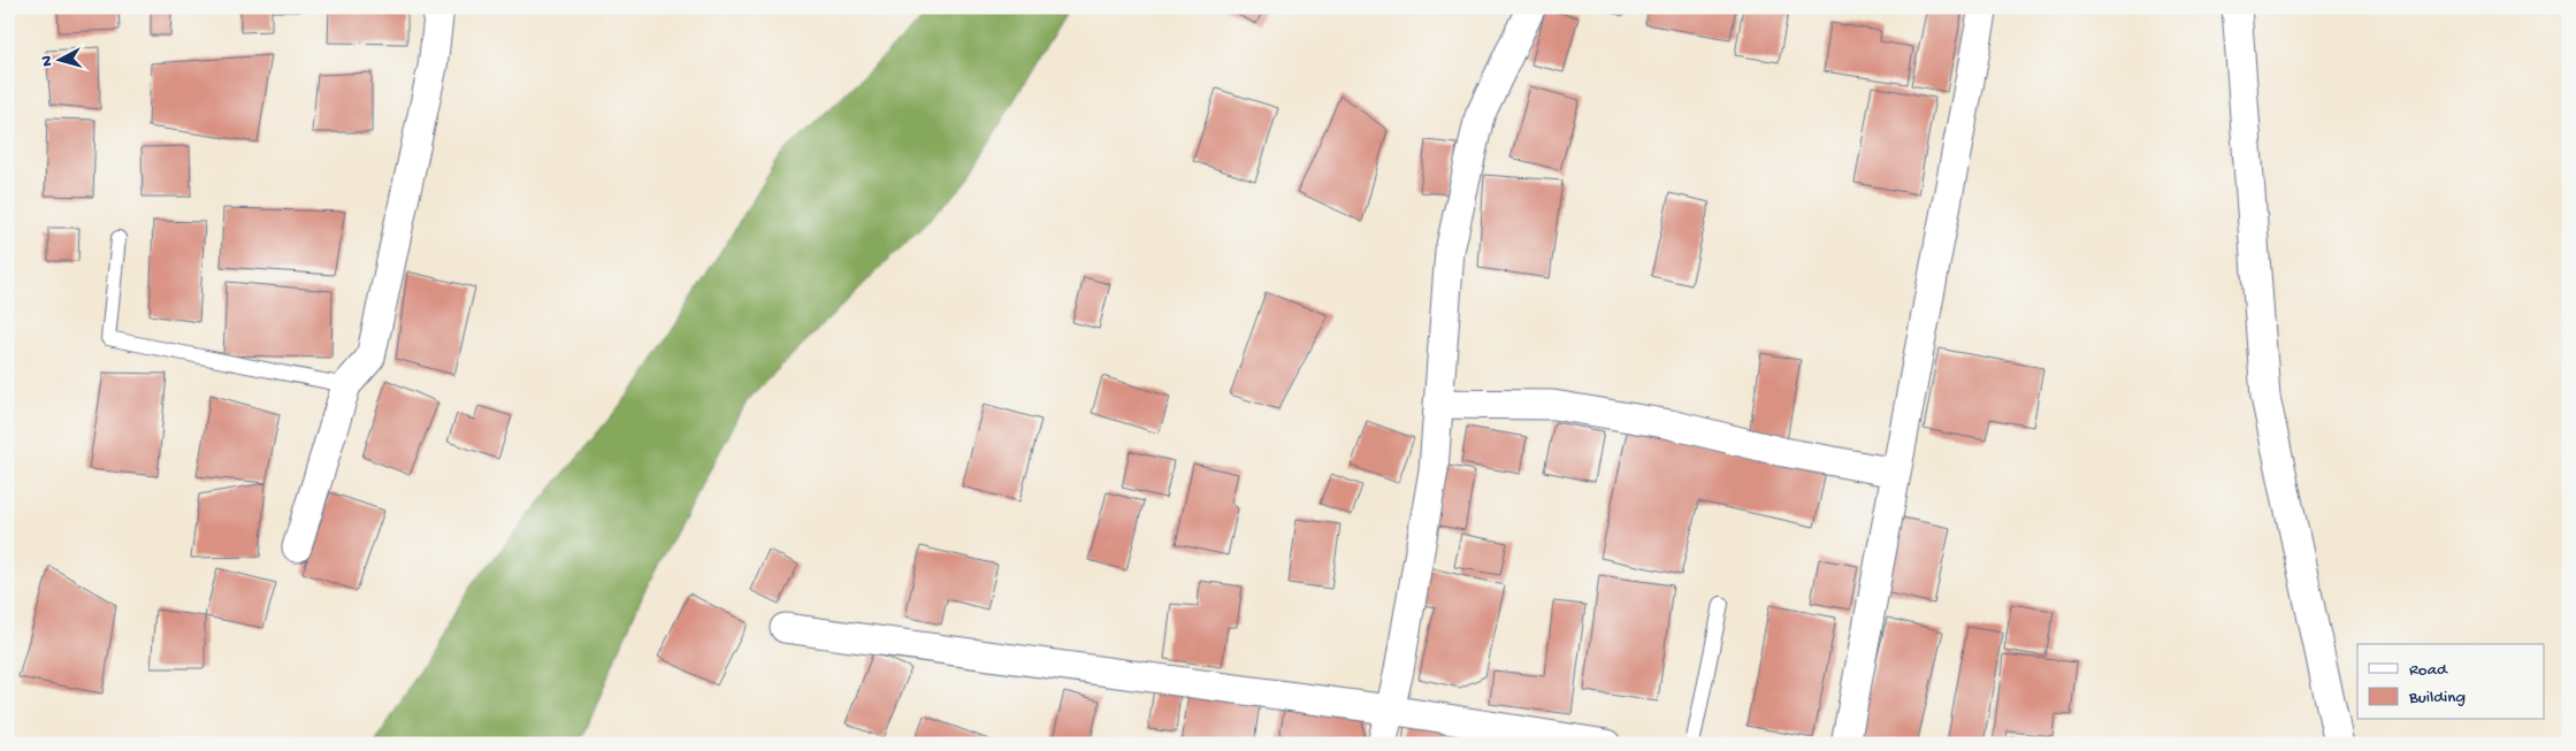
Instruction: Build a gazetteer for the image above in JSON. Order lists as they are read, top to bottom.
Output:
{
  "legend": ["Road", "Building"],
  "north": "left"
}
